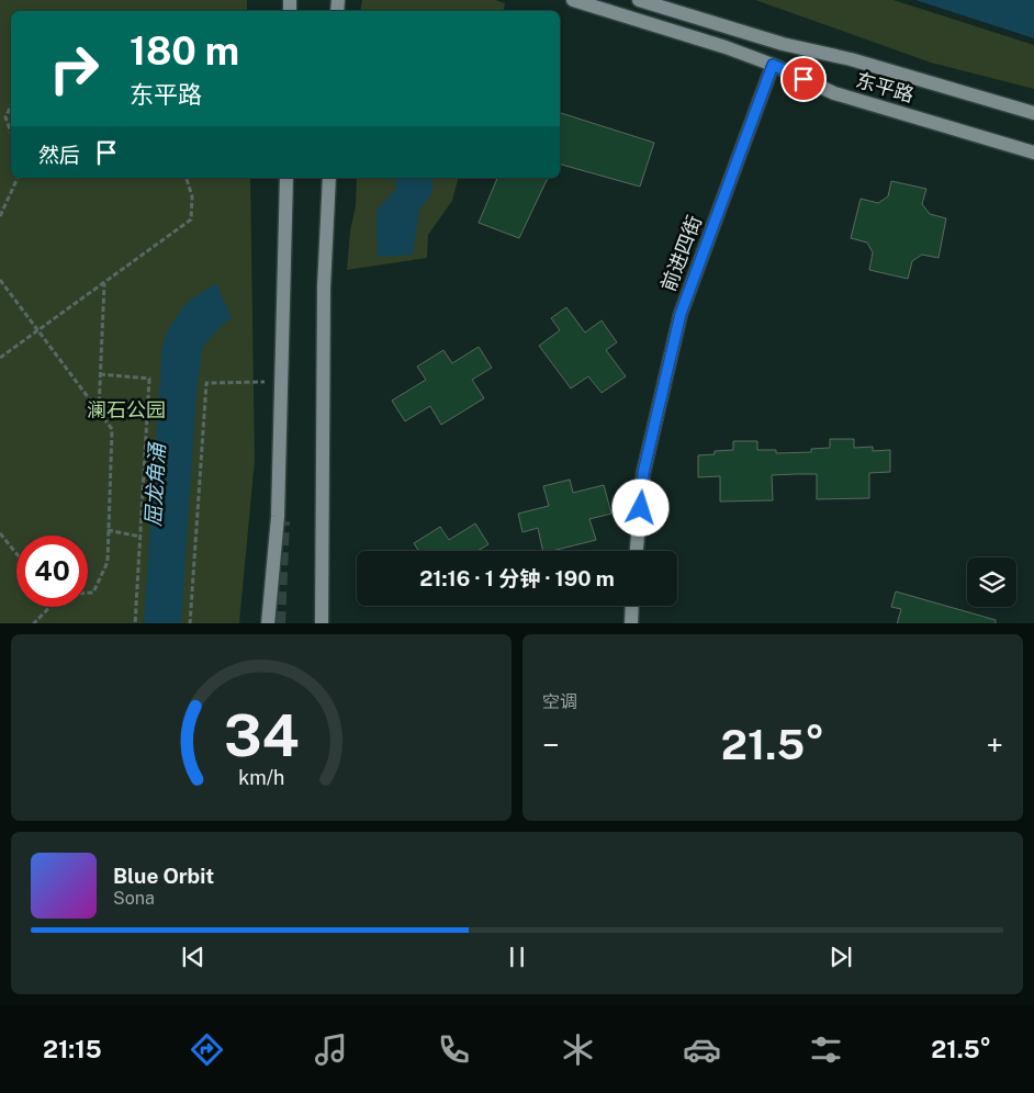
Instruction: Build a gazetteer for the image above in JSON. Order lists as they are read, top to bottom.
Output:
{
  "streets": {
    "main road": ["东平路", "前进四街"]
  },
  "crossings": [
    ["东平路", "前进四街"]
  ],
  "water": ["屈龙角涌"],
  "parks": ["澜石公园"],
  "page": {
    "turn": ["180 m", "东平路"],
    "then": "然后",
    "limit": "40",
    "trip": "21:16 · 1 分钟 · 190 m",
    "tile": "空调",
    "heat": ["−", "21.5°", "+"],
    "song": ["Blue Orbit", "Sona"],
    "tabs": ["21:15", "21.5°"],
    "gauge": ["34", "km/h"]
  }
}
